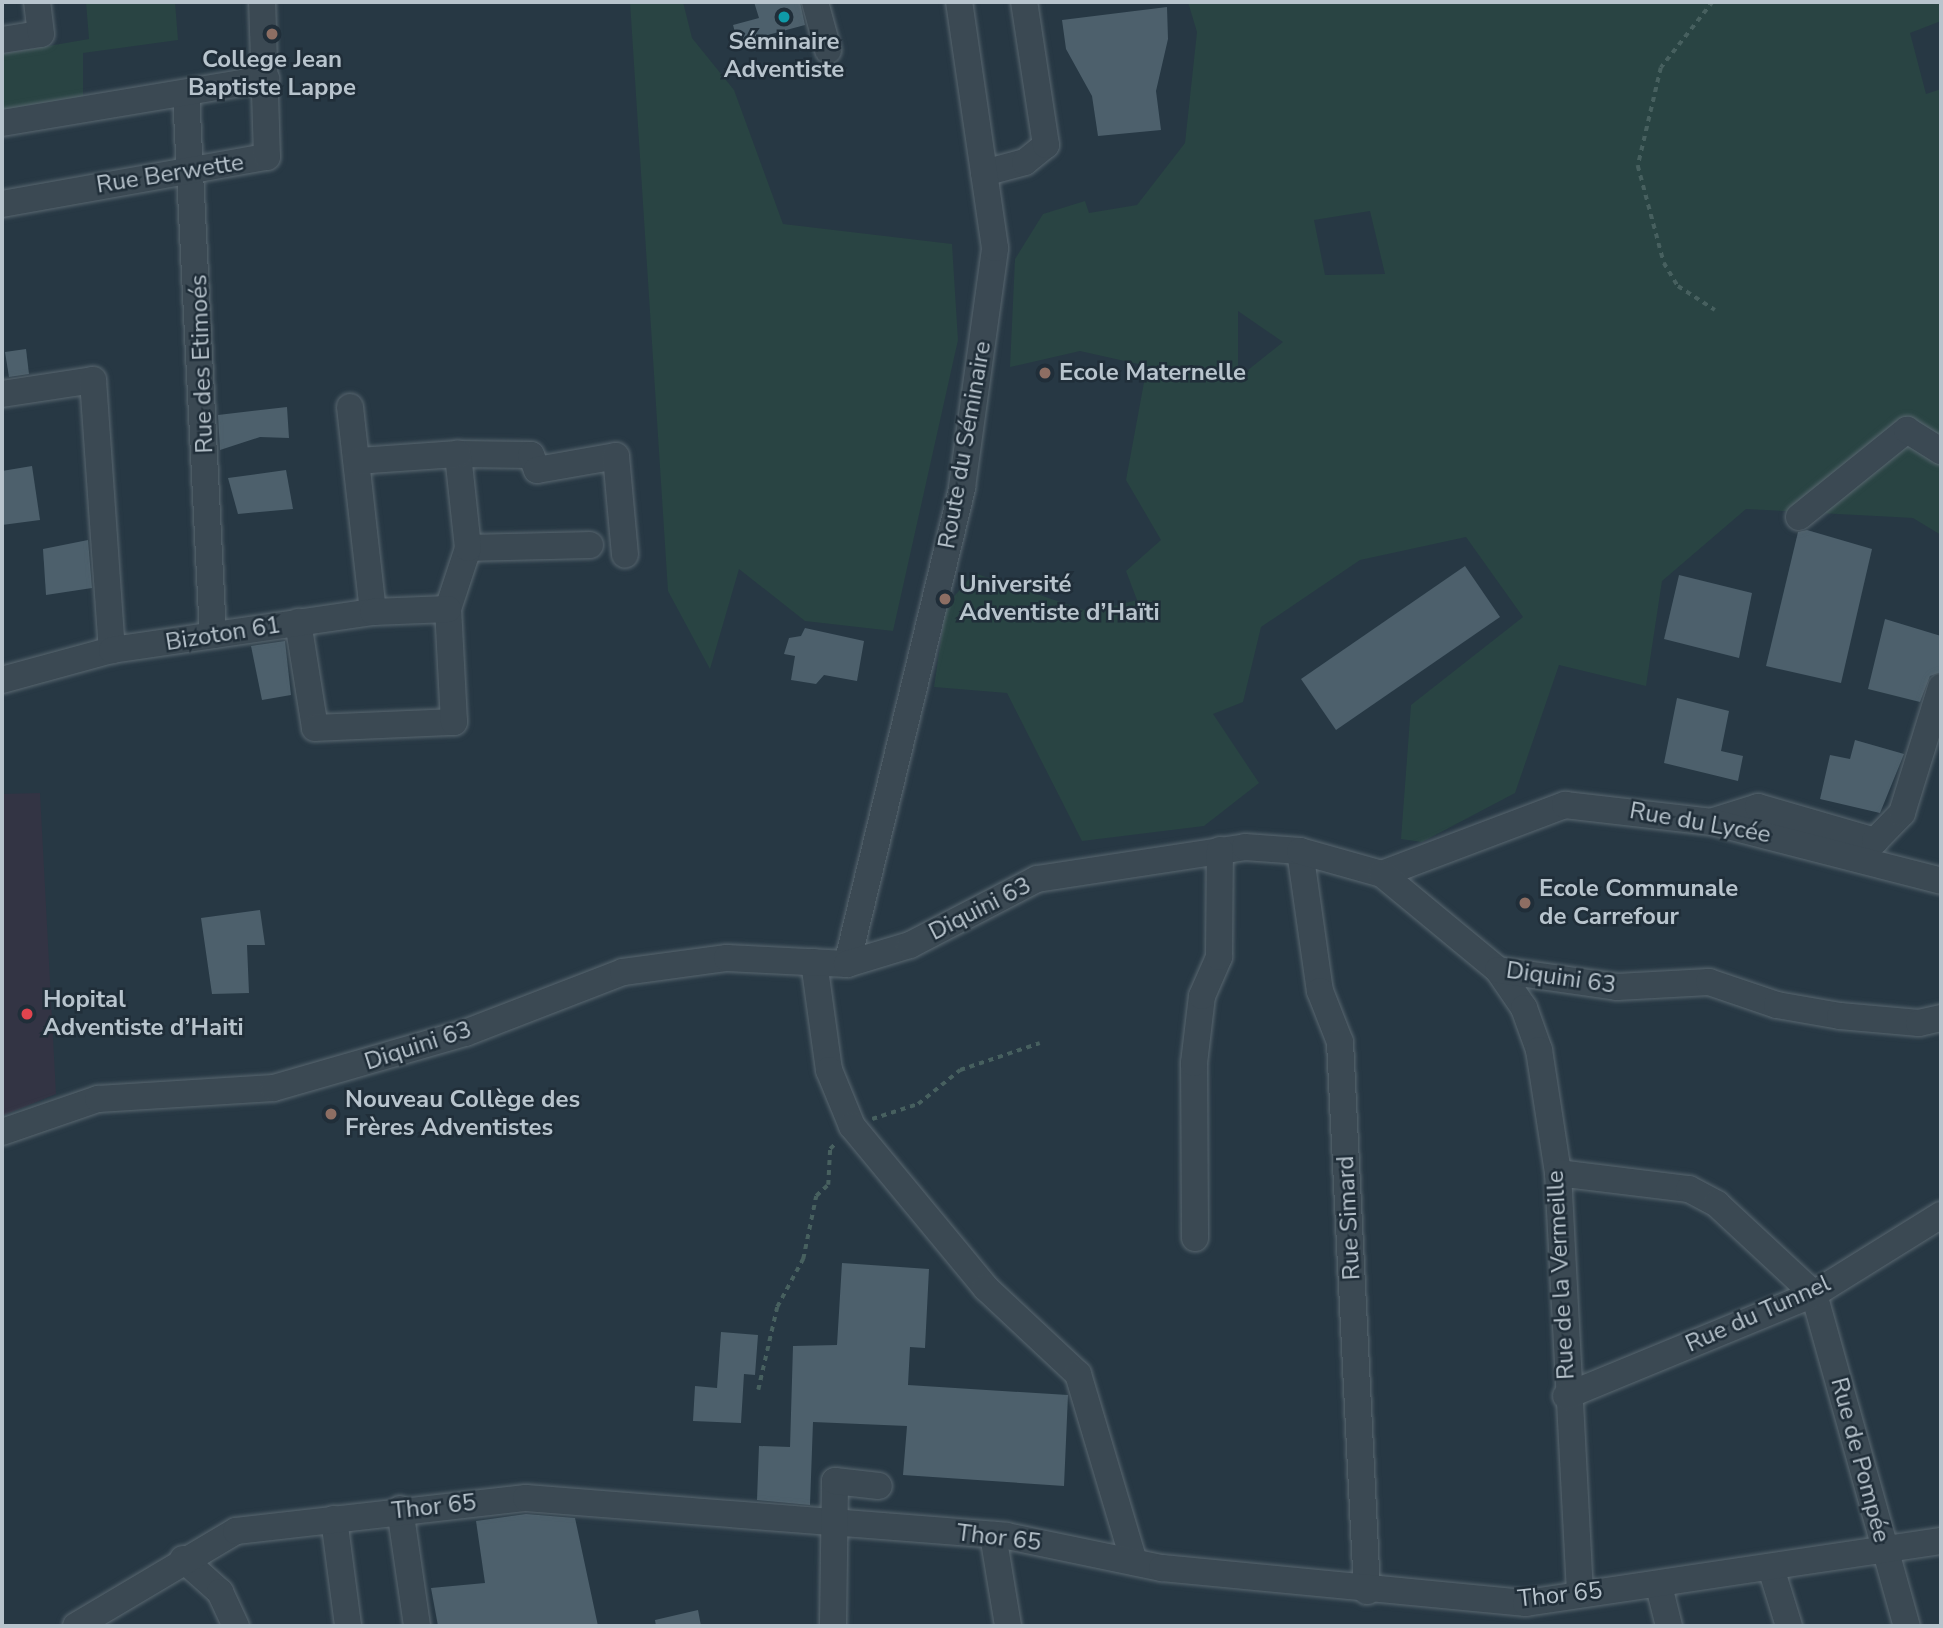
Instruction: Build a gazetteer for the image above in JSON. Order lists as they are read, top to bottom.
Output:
{
  "streets": {
    "street": [
      "Rue Berwette",
      "Rue des Etimoés",
      "Route du Séminaire",
      "Bizoton 61",
      "Rue du Lycée",
      "Diquini 63",
      "Rue Simard",
      "Rue de la Vermeille",
      "Rue du Tunnel",
      "Rue de Pompée",
      "Thor 65"
    ]
  },
  "crossings": [
    ["Rue Berwette", "Rue des Etimoés"],
    ["Rue des Etimoés", "Bizoton 61"],
    ["Route du Séminaire", "Diquini 63"],
    ["Rue du Lycée", "Diquini 63"],
    ["Diquini 63", "Rue Simard"],
    ["Diquini 63", "Rue de la Vermeille"],
    ["Rue Simard", "Thor 65"],
    ["Rue de la Vermeille", "Rue du Tunnel"],
    ["Rue de la Vermeille", "Thor 65"],
    ["Rue du Tunnel", "Rue de Pompée"],
    ["Rue de Pompée", "Thor 65"]
  ],
  "places": [
    "Séminaire Adventiste",
    "College Jean Baptiste Lappe",
    "Ecole Maternelle",
    "Université Adventiste d’Haïti",
    "Ecole Communale de Carrefour",
    "Hopital Adventiste d’Haiti",
    "Nouveau Collège des Frères Adventistes"
  ]
}
